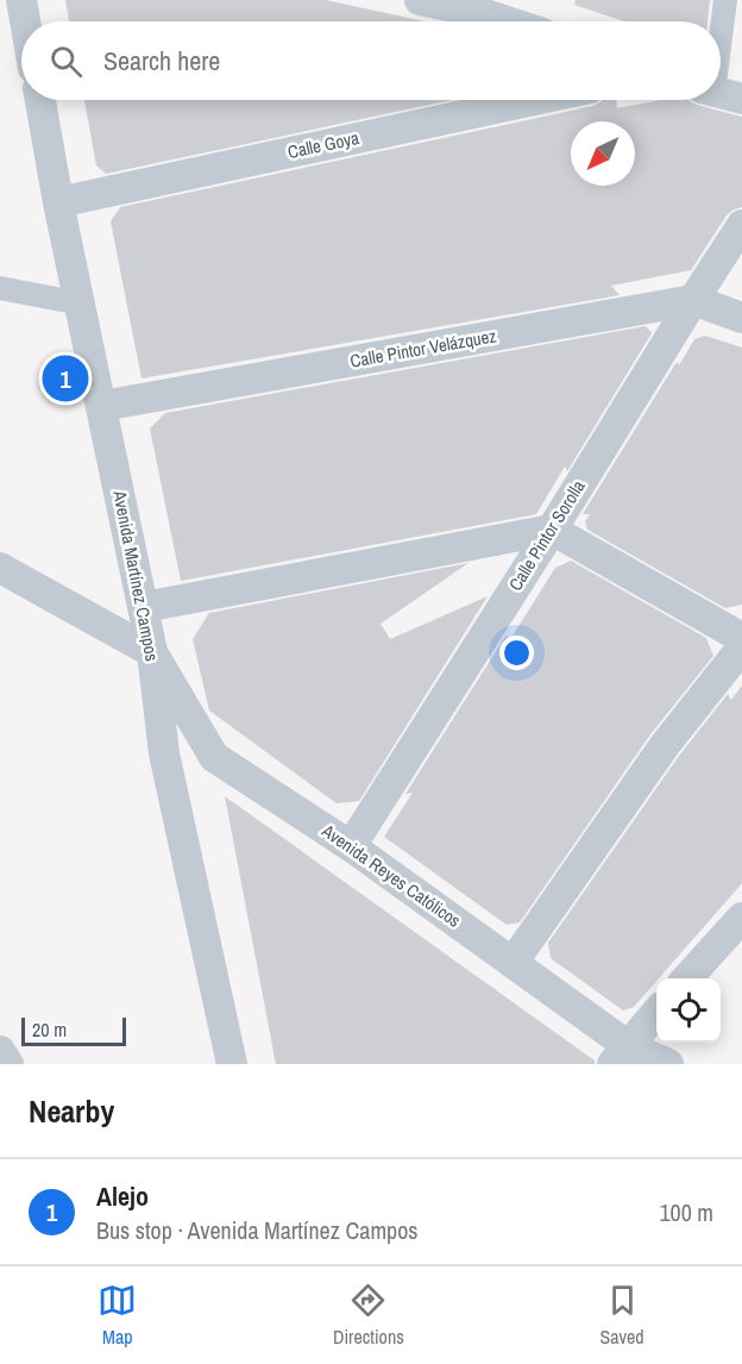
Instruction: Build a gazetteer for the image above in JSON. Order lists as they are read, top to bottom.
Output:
{
  "streets": {
    "street": [
      "Calle Goya",
      "Calle Pintor Velázquez",
      "Calle Pintor Sorolla",
      "Avenida Martínez Campos",
      "Avenida Reyes Católicos"
    ]
  },
  "crossings": [
    ["Calle Goya", "Avenida Martínez Campos"],
    ["Calle Pintor Velázquez", "Calle Pintor Sorolla"],
    ["Calle Pintor Velázquez", "Avenida Martínez Campos"],
    ["Calle Pintor Sorolla", "Avenida Reyes Católicos"],
    ["Avenida Martínez Campos", "Avenida Reyes Católicos"]
  ],
  "scale_bar": "20 m",
  "north": "bottom left",
  "page": {
    "search": "Search here",
    "pins": "1",
    "scale": "20 m",
    "heading": "Nearby",
    "list": [
      {
        "mark": "1",
        "name": "Alejo",
        "note": "Bus stop · Avenida Martínez Campos",
        "value": "100 m"
      }
    ],
    "nav": ["Map", "Directions", "Saved"]
  }
}
